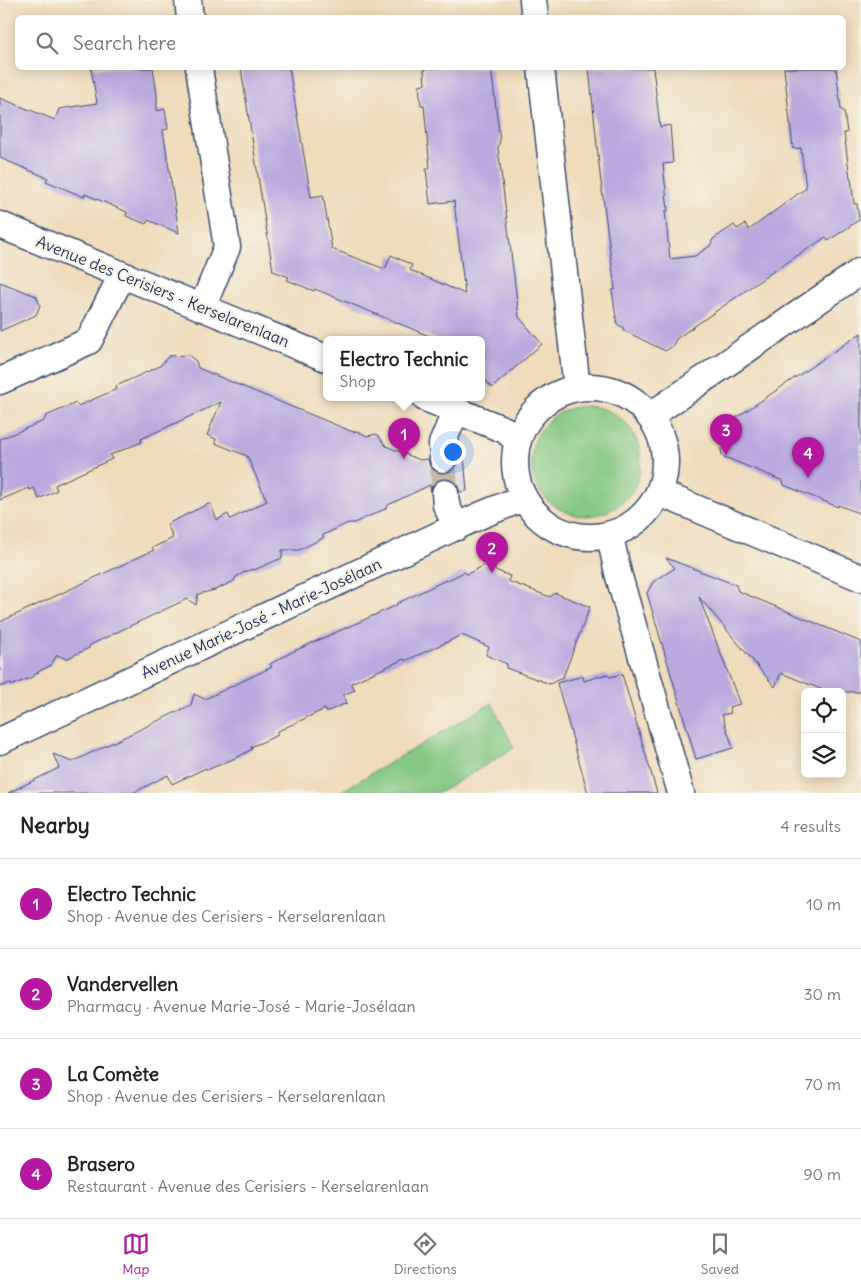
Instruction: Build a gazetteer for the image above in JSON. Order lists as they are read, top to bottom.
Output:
{
  "streets": {
    "street": ["Avenue des Cerisiers - Kerselarenlaan", "Avenue Marie-José - Marie-Josélaan"]
  },
  "page": {
    "search": "Search here",
    "popup": ["Electro Technic", "Shop"],
    "pins": [
      "3",
      "1",
      "4",
      "2"
    ],
    "heading": ["Nearby", "4 results"],
    "list": [
      {
        "mark": "1",
        "name": "Electro Technic",
        "note": "Shop · Avenue des Cerisiers - Kerselarenlaan",
        "value": "10 m"
      },
      {
        "mark": "2",
        "name": "Vandervellen",
        "note": "Pharmacy · Avenue Marie-José - Marie-Josélaan",
        "value": "30 m"
      },
      {
        "mark": "3",
        "name": "La Comète",
        "note": "Shop · Avenue des Cerisiers - Kerselarenlaan",
        "value": "70 m"
      },
      {
        "mark": "4",
        "name": "Brasero",
        "note": "Restaurant · Avenue des Cerisiers - Kerselarenlaan",
        "value": "90 m"
      }
    ],
    "nav": ["Map", "Directions", "Saved"]
  }
}
